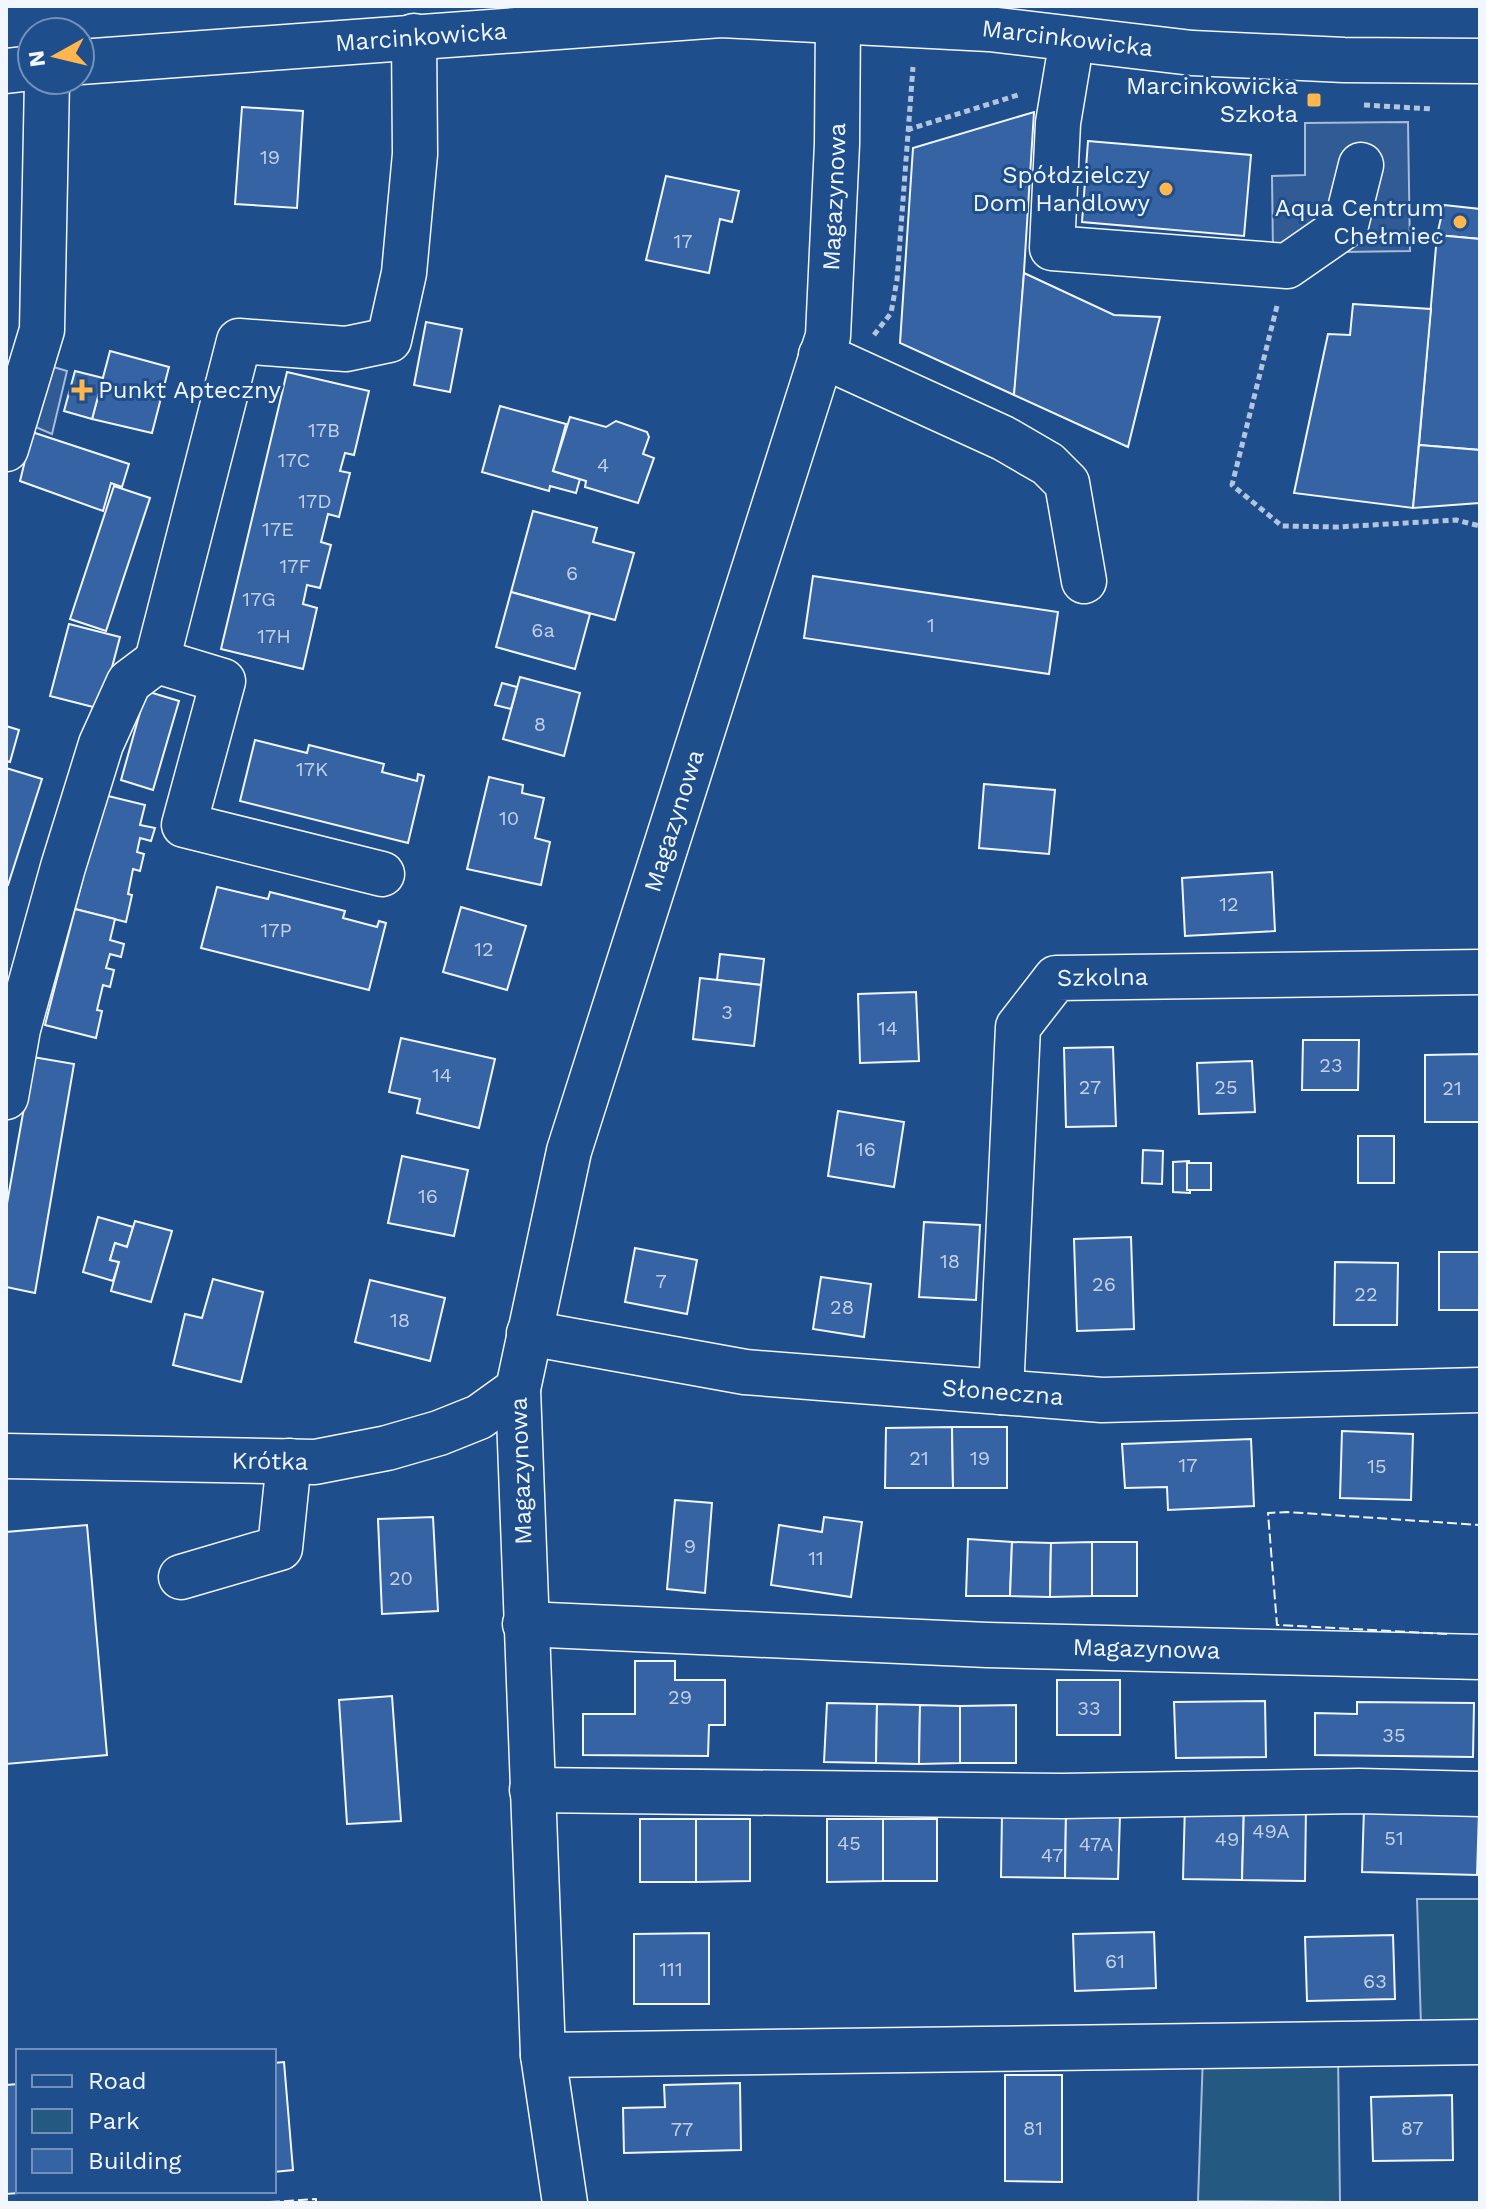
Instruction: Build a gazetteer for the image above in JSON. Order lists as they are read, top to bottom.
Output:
{
  "streets": {
    "street": [
      "Marcinkowicka",
      "Magazynowa",
      "Szkolna",
      "Słoneczna",
      "Krótka"
    ]
  },
  "crossings": [
    ["Marcinkowicka", "Magazynowa"],
    ["Magazynowa", "Słoneczna"],
    ["Magazynowa", "Krótka"],
    ["Szkolna", "Słoneczna"]
  ],
  "places": {
    "transit": ["Marcinkowicka Szkoła"],
    "other": ["Spółdzielczy Dom Handlowy", "Aqua Centrum Chełmiec"],
    "health": ["Punkt Apteczny"]
  },
  "house_numbers": [
    "19",
    "17",
    "17B",
    "17C",
    "4",
    "17D",
    "17E",
    "17F",
    "6",
    "17G",
    "1",
    "6a",
    "17H",
    "8",
    "17K",
    "10",
    "12",
    "17P",
    "12",
    "3",
    "14",
    "23",
    "14",
    "27",
    "25",
    "21",
    "16",
    "16",
    "18",
    "7",
    "26",
    "22",
    "28",
    "18",
    "21",
    "19",
    "17",
    "15",
    "9",
    "11",
    "20",
    "29",
    "33",
    "35",
    "49A",
    "51",
    "49",
    "45",
    "47A",
    "47",
    "61",
    "111",
    "63",
    "81",
    "87",
    "77"
  ],
  "legend": ["Road", "Park", "Building"],
  "north": "left"
}
